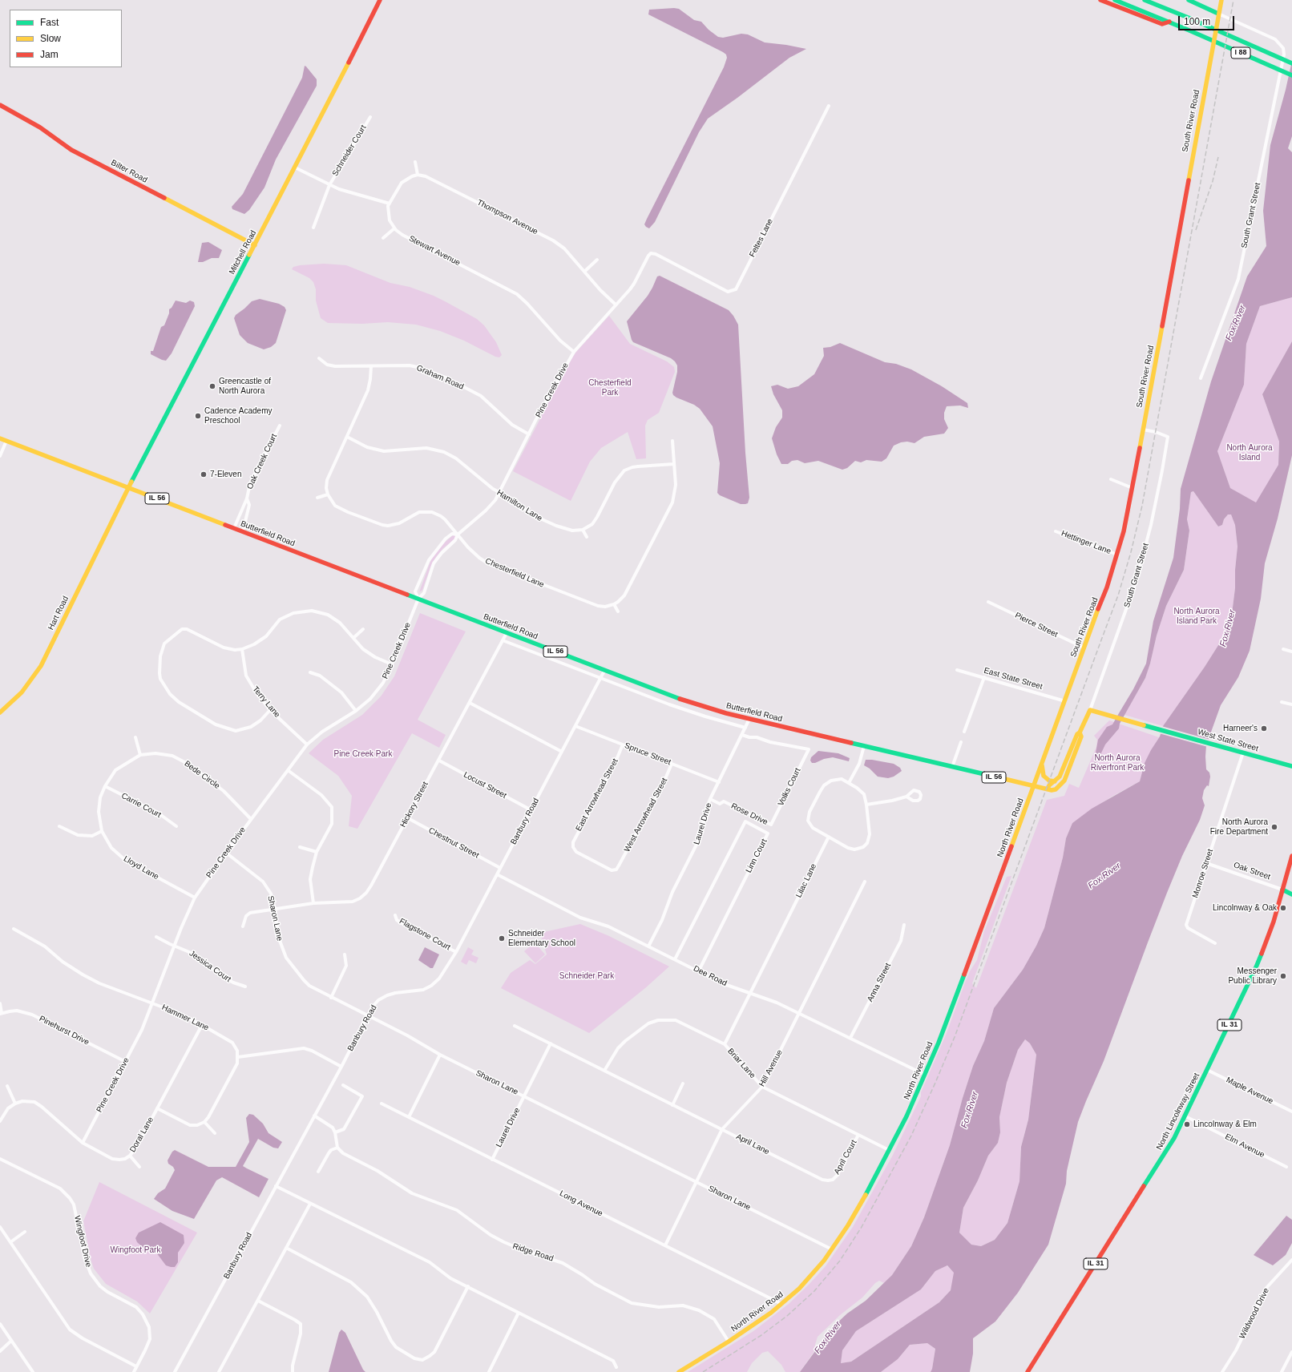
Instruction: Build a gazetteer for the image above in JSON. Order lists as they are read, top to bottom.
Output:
{
  "streets": {
    "main road": [
      "I 88",
      "South River Road",
      "Bilter Road",
      "Mitchell Road",
      "IL 56",
      "Butterfield Road",
      "Hart Road",
      "West State Street",
      "North River Road",
      "Oak Street",
      "IL 31",
      "North Lincolnway Street"
    ],
    "street": [
      "Schneider Court",
      "South Grant Street",
      "Thompson Avenue",
      "Feltes Lane",
      "Stewart Avenue",
      "Graham Road",
      "Pine Creek Drive",
      "Oak Creek Court",
      "Hamilton Lane",
      "Hettinger Lane",
      "Chesterfield Lane",
      "Pierce Street",
      "East State Street",
      "Terry Lane",
      "Spruce Street",
      "Bede Circle",
      "Locust Street",
      "Volks Court",
      "East Arrowhead Street",
      "Hickory Street",
      "Carrie Court",
      "Rose Drive",
      "West Arrowhead Street",
      "Banbury Road",
      "Laurel Drive",
      "Chestnut Street",
      "Linn Court",
      "Lloyd Lane",
      "Monroe Street",
      "Lilac Lane",
      "Sharon Lane",
      "Flagstone Court",
      "Jessica Court",
      "Dee Road",
      "Anna Street",
      "Hammer Lane",
      "Pinehurst Drive",
      "Briar Lane",
      "Hill Avenue",
      "Maple Avenue",
      "Doral Lane",
      "April Lane",
      "Elm Avenue",
      "April Court",
      "Long Avenue",
      "Wingfoot Drive",
      "Ridge Road",
      "Wildwood Drive"
    ]
  },
  "crossings": [
    ["South River Road", "South Grant Street"],
    ["South River Road", "Hettinger Lane"],
    ["South River Road", "Pierce Street"],
    ["South River Road", "East State Street"],
    ["South River Road", "North River Road"],
    ["Bilter Road", "Mitchell Road"],
    ["South Grant Street", "IL 56"],
    ["South Grant Street", "West State Street"],
    ["Thompson Avenue", "Pine Creek Drive"],
    ["Feltes Lane", "Pine Creek Drive"],
    ["Stewart Avenue", "Pine Creek Drive"],
    ["Mitchell Road", "Butterfield Road"],
    ["Mitchell Road", "Hart Road"],
    ["Graham Road", "Pine Creek Drive"],
    ["Pine Creek Drive", "Hamilton Lane"],
    ["Pine Creek Drive", "Butterfield Road"],
    ["Pine Creek Drive", "Chesterfield Lane"],
    ["Pine Creek Drive", "Terry Lane"],
    ["Pine Creek Drive", "Bede Circle"],
    ["Pine Creek Drive", "Lloyd Lane"],
    ["Pine Creek Drive", "Sharon Lane"],
    ["Pine Creek Drive", "Jessica Court"],
    ["Pine Creek Drive", "Hammer Lane"],
    ["Pine Creek Drive", "Pinehurst Drive"],
    ["Pine Creek Drive", "Doral Lane"],
    ["Oak Creek Court", "Butterfield Road"],
    ["IL 56", "Butterfield Road"],
    ["IL 56", "West State Street"],
    ["Butterfield Road", "Hickory Street"],
    ["Butterfield Road", "Banbury Road"],
    ["Butterfield Road", "Laurel Drive"],
    ["Butterfield Road", "North River Road"],
    ["East State Street", "North River Road"],
    ["West State Street", "Monroe Street"],
    ["Spruce Street", "East Arrowhead Street"],
    ["Spruce Street", "West Arrowhead Street"],
    ["Spruce Street", "Banbury Road"],
    ["Spruce Street", "Laurel Drive"],
    ["Bede Circle", "Carrie Court"],
    ["Bede Circle", "Lloyd Lane"],
    ["Locust Street", "Hickory Street"],
    ["Locust Street", "Banbury Road"],
    ["Volks Court", "Rose Drive"],
    ["Volks Court", "Laurel Drive"],
    ["East Arrowhead Street", "West Arrowhead Street"],
    ["Hickory Street", "Chestnut Street"],
    ["Hickory Street", "Sharon Lane"],
    ["Rose Drive", "Laurel Drive"],
    ["Banbury Road", "Chestnut Street"],
    ["Banbury Road", "Sharon Lane"],
    ["Banbury Road", "Flagstone Court"],
    ["Banbury Road", "Dee Road"],
    ["Laurel Drive", "Sharon Lane"],
    ["Laurel Drive", "Dee Road"],
    ["Laurel Drive", "April Lane"],
    ["Laurel Drive", "Long Avenue"],
    ["North River Road", "Sharon Lane"],
    ["North River Road", "Dee Road"],
    ["North River Road", "Briar Lane"],
    ["North River Road", "Long Avenue"],
    ["North River Road", "Ridge Road"],
    ["Linn Court", "Dee Road"],
    ["Oak Street", "Monroe Street"],
    ["Oak Street", "North Lincolnway Street"],
    ["Lilac Lane", "Dee Road"],
    ["Lilac Lane", "Briar Lane"],
    ["Sharon Lane", "Hill Avenue"],
    ["Dee Road", "Anna Street"],
    ["Dee Road", "Hill Avenue"],
    ["Hammer Lane", "Doral Lane"],
    ["Briar Lane", "Hill Avenue"],
    ["Briar Lane", "April Lane"],
    ["Briar Lane", "April Court"],
    ["Hill Avenue", "April Lane"],
    ["Hill Avenue", "Long Avenue"],
    ["Maple Avenue", "North Lincolnway Street"],
    ["North Lincolnway Street", "Elm Avenue"],
    ["April Lane", "April Court"]
  ],
  "water": ["Fox River"],
  "parks": [
    "Chesterfield Park",
    "North Aurora Island",
    "North Aurora Island Park",
    "Pine Creek Park",
    "North Aurora Riverfront Park",
    "Schneider Park",
    "Wingfoot Park"
  ],
  "places": [
    "Greencastle of North Aurora",
    "Cadence Academy Preschool",
    "7-Eleven",
    "Harneer's",
    "North Aurora Fire Department",
    "Lincolnway & Oak",
    "Schneider Elementary School",
    "Messenger Public Library",
    "Lincolnway & Elm"
  ],
  "legend": ["Fast", "Slow", "Jam"],
  "scale_bar": "100 m"
}
